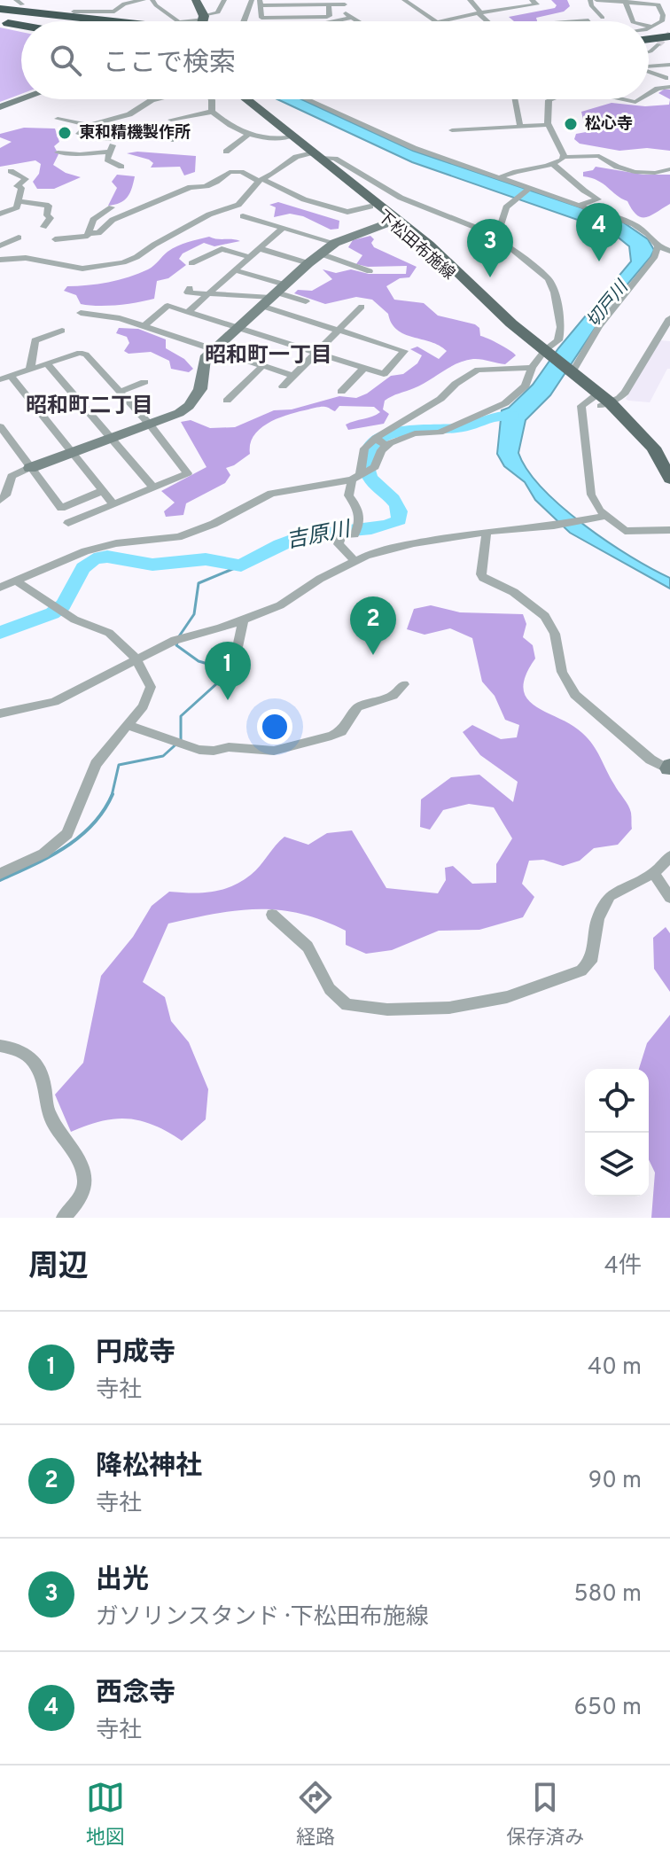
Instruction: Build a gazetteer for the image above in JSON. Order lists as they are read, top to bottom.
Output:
{
  "streets": {
    "main road": ["下松田布施線"]
  },
  "districts": ["昭和町一丁目", "昭和町二丁目"],
  "water": ["切戸川", "吉原川"],
  "places": ["松心寺", "東和精機製作所"],
  "page": {
    "search": "ここで検索",
    "pins": [
      "4",
      "3",
      "2",
      "1"
    ],
    "heading": ["周辺", "4件"],
    "list": [
      {
        "mark": "1",
        "name": "円成寺",
        "note": "寺社",
        "value": "40 m"
      },
      {
        "mark": "2",
        "name": "降松神社",
        "note": "寺社",
        "value": "90 m"
      },
      {
        "mark": "3",
        "name": "出光",
        "note": "ガソリンスタンド · 下松田布施線",
        "value": "580 m"
      },
      {
        "mark": "4",
        "name": "西念寺",
        "note": "寺社",
        "value": "650 m"
      }
    ],
    "nav": ["地図", "経路", "保存済み"]
  }
}
